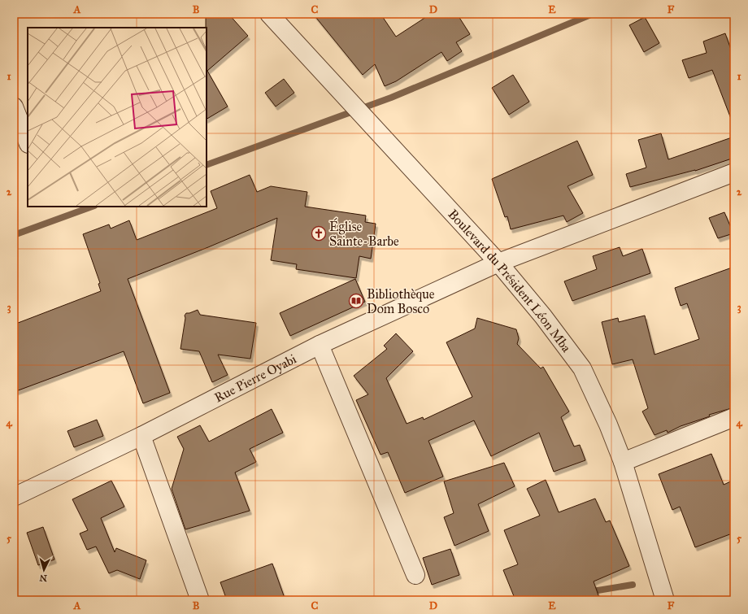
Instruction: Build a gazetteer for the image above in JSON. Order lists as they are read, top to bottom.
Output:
{
  "streets": {
    "street": ["Boulevard du Président Léon Mba", "Rue Pierre Oyabi"]
  },
  "crossings": [
    ["Boulevard du Président Léon Mba", "Rue Pierre Oyabi"]
  ],
  "places": {
    "church": ["Église Sainte-Barbe"],
    "library": ["Bibliothèque Dom Bosco"]
  },
  "north": "bottom",
  "grid": {
    "columns": [
      "A",
      "B",
      "C",
      "D",
      "E",
      "F"
    ],
    "rows": [
      "1",
      "2",
      "3",
      "4",
      "5"
    ]
  }
}
